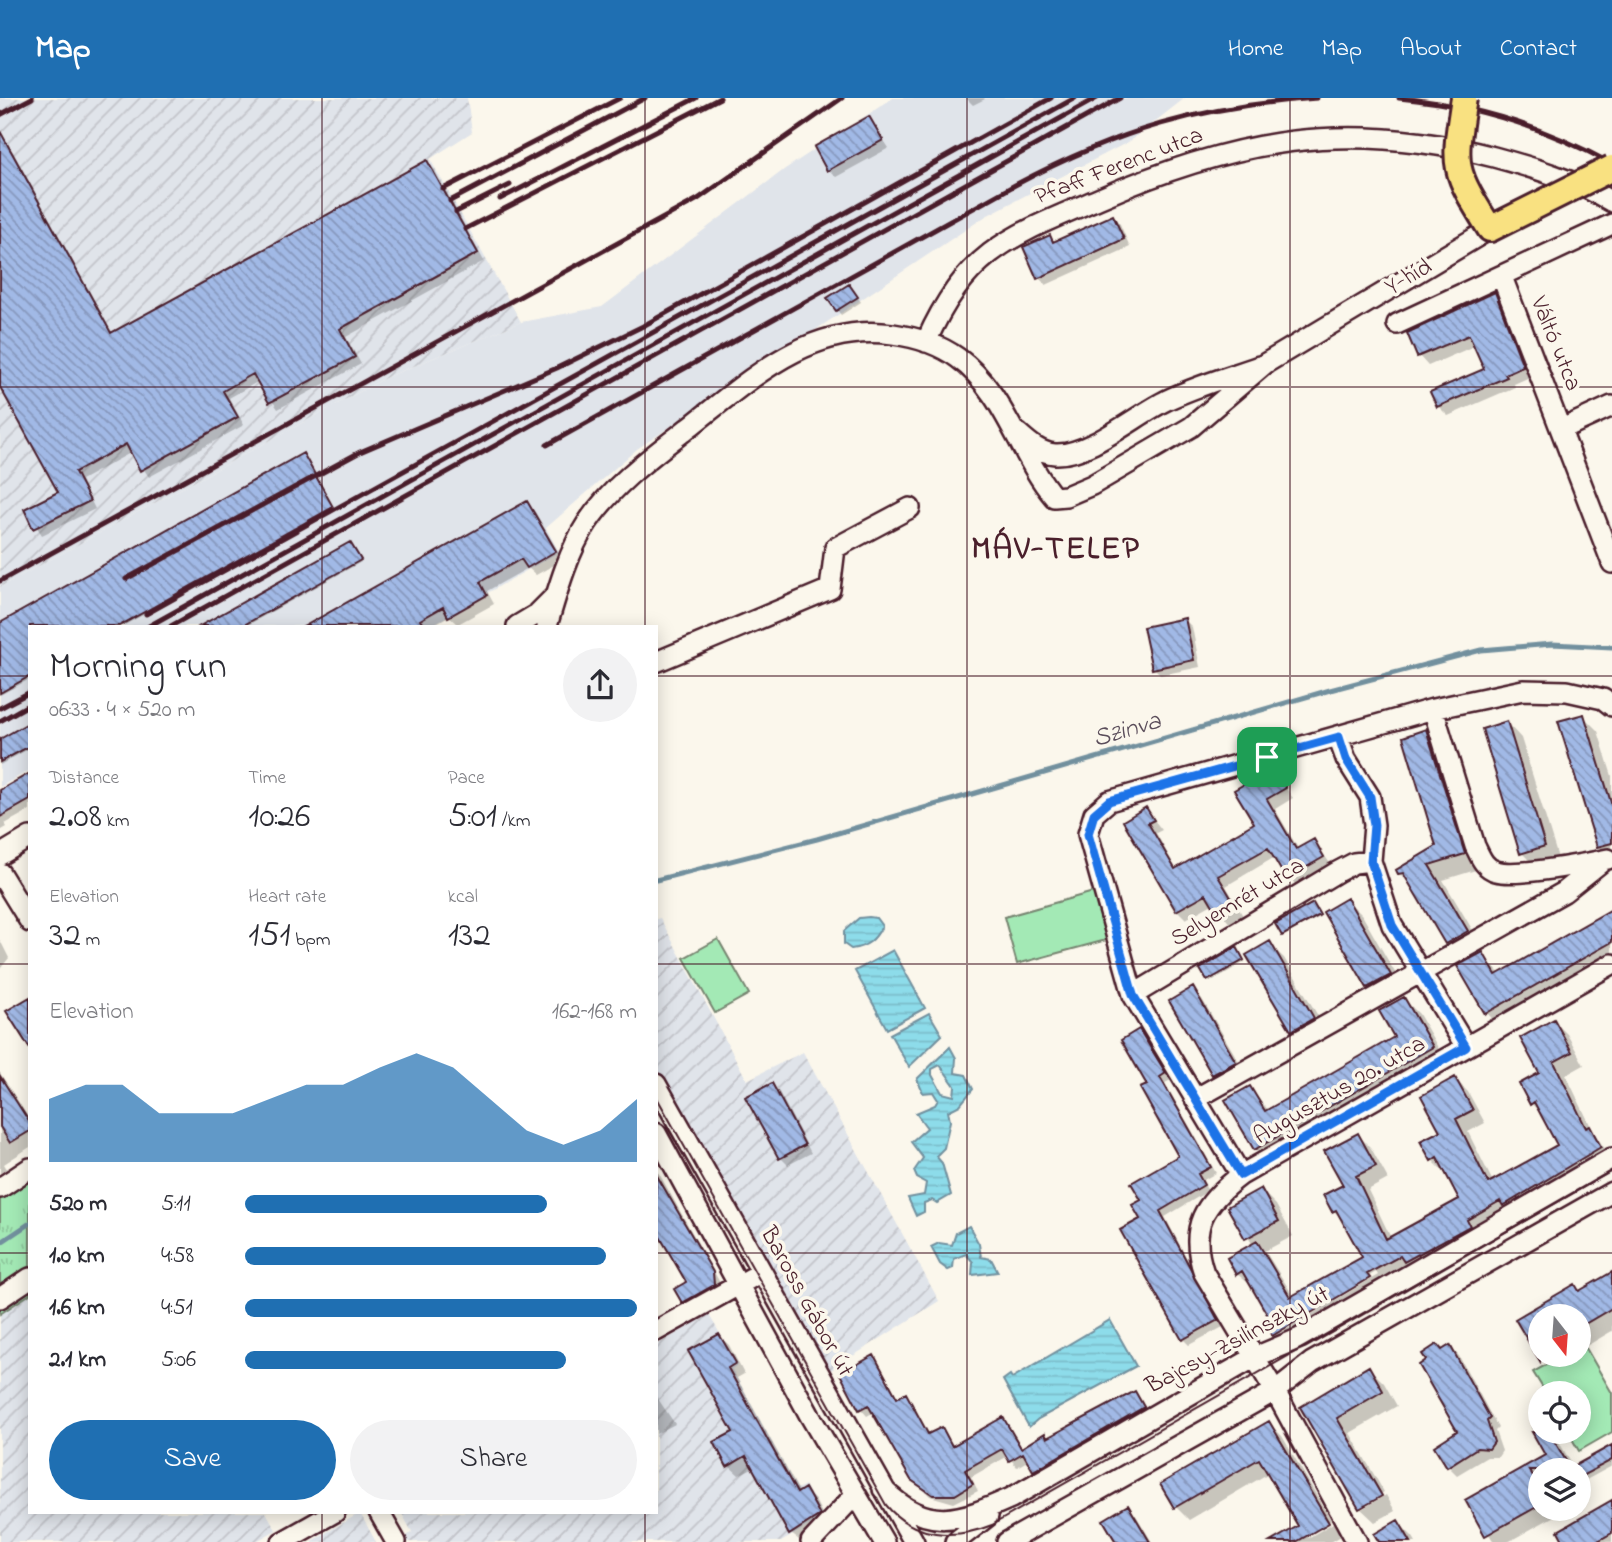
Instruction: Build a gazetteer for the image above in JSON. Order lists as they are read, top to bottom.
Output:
{
  "streets": {
    "main road": ["Y-híd"],
    "street": [
      "Pfaff Ferenc utca",
      "Váltó utca",
      "Selyemrét utca",
      "Augusztus 20. utca",
      "Baross Gábor út",
      "Bajcsy-Zsilinszky út"
    ]
  },
  "crossings": [
    ["Augusztus 20. utca", "Bajcsy-Zsilinszky út"],
    ["Baross Gábor út", "Bajcsy-Zsilinszky út"]
  ],
  "districts": ["MÁV-TELEP"],
  "water": ["Szinva"],
  "north": "bottom",
  "page": {
    "header": "Map",
    "nav": [
      "Home",
      "Map",
      "About",
      "Contact"
    ],
    "heading": ["Morning run", "06:33 · 4 × 520 m"],
    "stats": [
      ["Distance", "2.08 km"],
      ["Time", "10:26"],
      ["Pace", "5:01 /km"],
      ["Elevation", "32 m"],
      ["Heart rate", "151 bpm"],
      ["kcal", "132"]
    ],
    "chart": ["Elevation", "162–168 m"],
    "list": [
      {
        "name": "520 m",
        "note": "5:11"
      },
      {
        "name": "1.0 km",
        "note": "4:58"
      },
      {
        "name": "1.6 km",
        "note": "4:51"
      },
      {
        "name": "2.1 km",
        "note": "5:06"
      }
    ],
    "buttons": ["Save", "Share"]
  }
}
